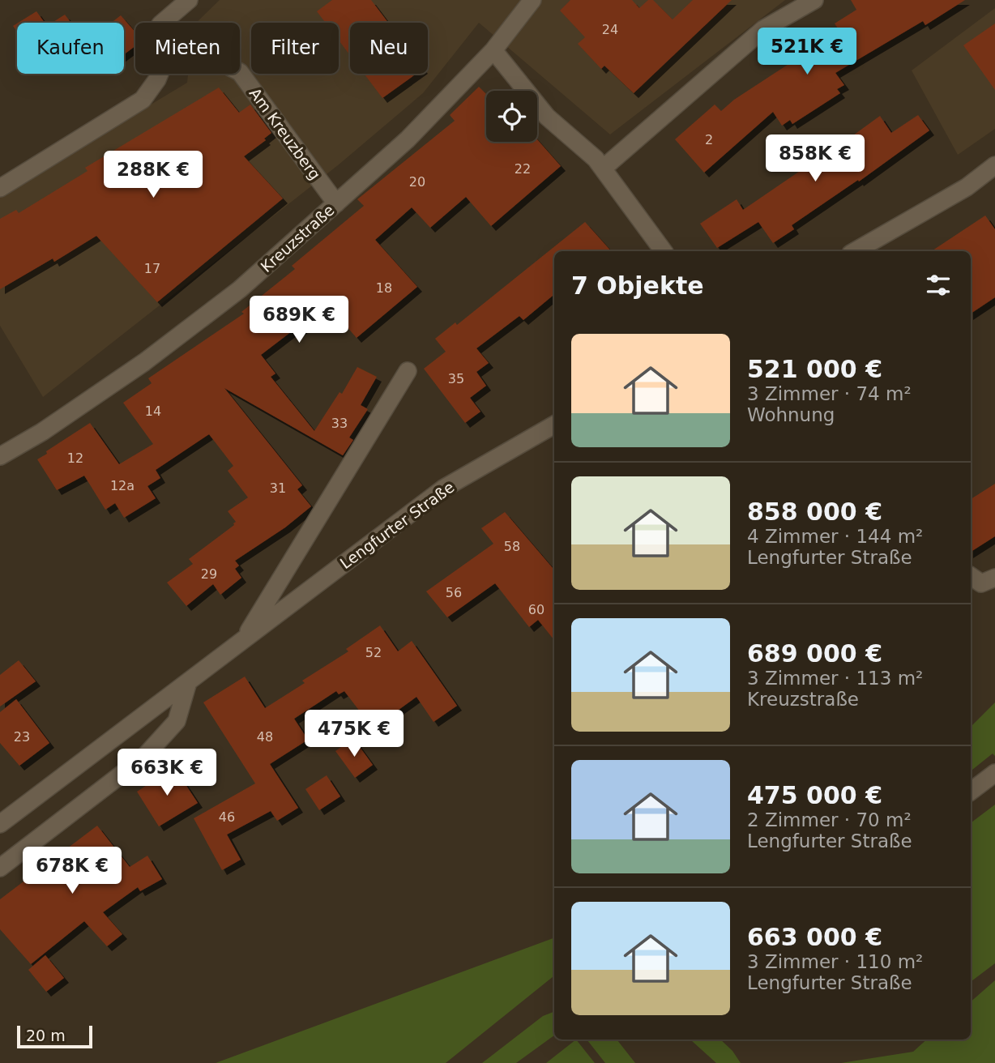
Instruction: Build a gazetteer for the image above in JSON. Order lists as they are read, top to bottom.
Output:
{
  "streets": {
    "street": ["Am Kreuzberg", "Kreuzstraße", "Lengfurter Straße"]
  },
  "crossings": [
    ["Am Kreuzberg", "Kreuzstraße"]
  ],
  "house_numbers": [
    "24",
    "2",
    "22",
    "20",
    "17",
    "18",
    "35",
    "14",
    "33",
    "12",
    "12a",
    "31",
    "58",
    "29",
    "56",
    "60",
    "52",
    "23",
    "48",
    "46"
  ],
  "scale_bar": "20 m",
  "page": {
    "chip": [
      "Kaufen",
      "Mieten",
      "Filter",
      "Neu"
    ],
    "price": [
      "521K €",
      "858K €",
      "288K €",
      "689K €",
      "475K €",
      "663K €",
      "678K €"
    ],
    "heading": "7 Objekte",
    "list": [
      {
        "name": "521 000 €",
        "note": "3 Zimmer · 74 m² · Wohnung"
      },
      {
        "name": "858 000 €",
        "note": "4 Zimmer · 144 m² · Lengfurter Straße"
      },
      {
        "name": "689 000 €",
        "note": "3 Zimmer · 113 m² · Kreuzstraße"
      },
      {
        "name": "475 000 €",
        "note": "2 Zimmer · 70 m² · Lengfurter Straße"
      },
      {
        "name": "663 000 €",
        "note": "3 Zimmer · 110 m² · Lengfurter Straße"
      }
    ],
    "scale": "20 m"
  }
}
